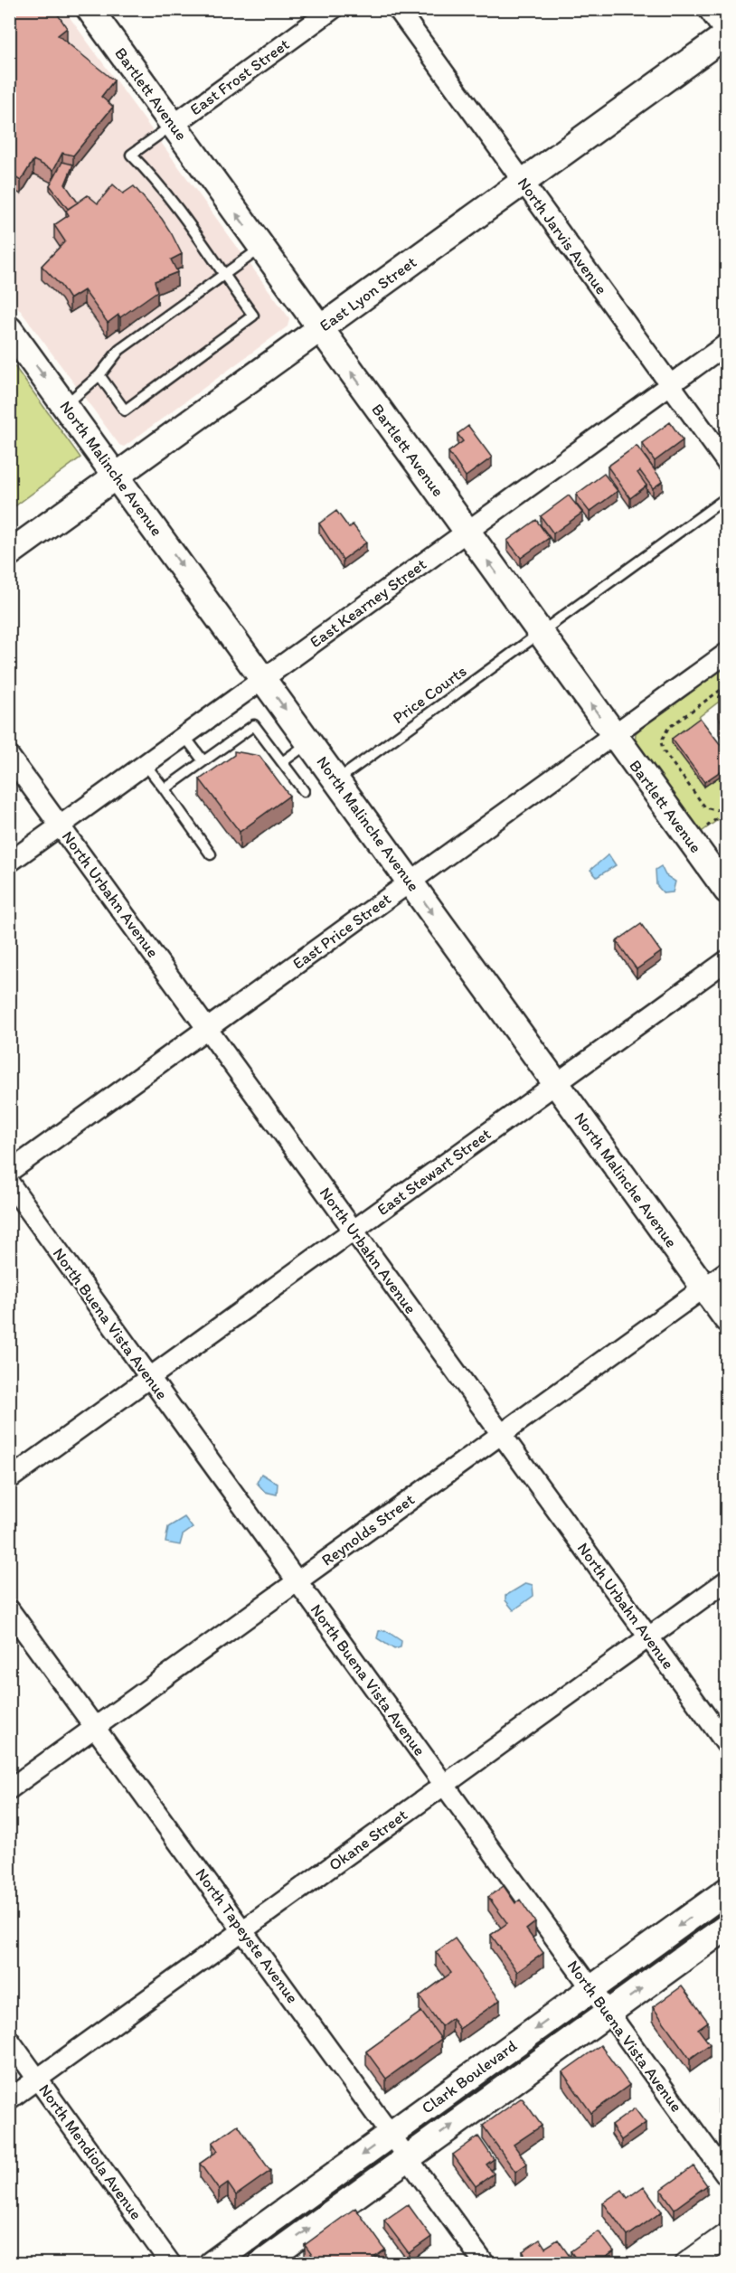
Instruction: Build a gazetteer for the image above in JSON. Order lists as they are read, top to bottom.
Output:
{
  "streets": {
    "main road": [
      "Bartlett Avenue",
      "East Lyon Street",
      "North Malinche Avenue",
      "Clark Boulevard"
    ],
    "street": [
      "East Frost Street",
      "North Jarvis Avenue",
      "East Kearney Street",
      "North Urbahn Avenue",
      "East Price Street",
      "East Stewart Street",
      "North Buena Vista Avenue",
      "Reynolds Street",
      "Okane Street",
      "North Tapeyste Avenue",
      "North Mendiola Avenue"
    ],
    "lane": ["Price Courts"]
  },
  "crossings": [
    ["East Frost Street", "Bartlett Avenue"],
    ["Bartlett Avenue", "East Lyon Street"],
    ["Bartlett Avenue", "East Kearney Street"],
    ["Bartlett Avenue", "Price Courts"],
    ["Bartlett Avenue", "East Price Street"],
    ["North Jarvis Avenue", "East Lyon Street"],
    ["North Jarvis Avenue", "East Kearney Street"],
    ["East Lyon Street", "North Malinche Avenue"],
    ["North Malinche Avenue", "East Kearney Street"],
    ["North Malinche Avenue", "Price Courts"],
    ["North Malinche Avenue", "East Price Street"],
    ["North Malinche Avenue", "East Stewart Street"],
    ["North Malinche Avenue", "Reynolds Street"],
    ["East Kearney Street", "North Urbahn Avenue"],
    ["North Urbahn Avenue", "East Price Street"],
    ["North Urbahn Avenue", "East Stewart Street"],
    ["North Urbahn Avenue", "Reynolds Street"],
    ["North Urbahn Avenue", "Okane Street"],
    ["East Stewart Street", "North Buena Vista Avenue"],
    ["North Buena Vista Avenue", "Reynolds Street"],
    ["North Buena Vista Avenue", "Okane Street"],
    ["North Buena Vista Avenue", "Clark Boulevard"],
    ["Reynolds Street", "North Tapeyste Avenue"],
    ["Okane Street", "North Tapeyste Avenue"],
    ["Okane Street", "North Mendiola Avenue"],
    ["North Tapeyste Avenue", "Clark Boulevard"]
  ],
  "one_way": ["Bartlett Avenue", "North Malinche Avenue"]
}
